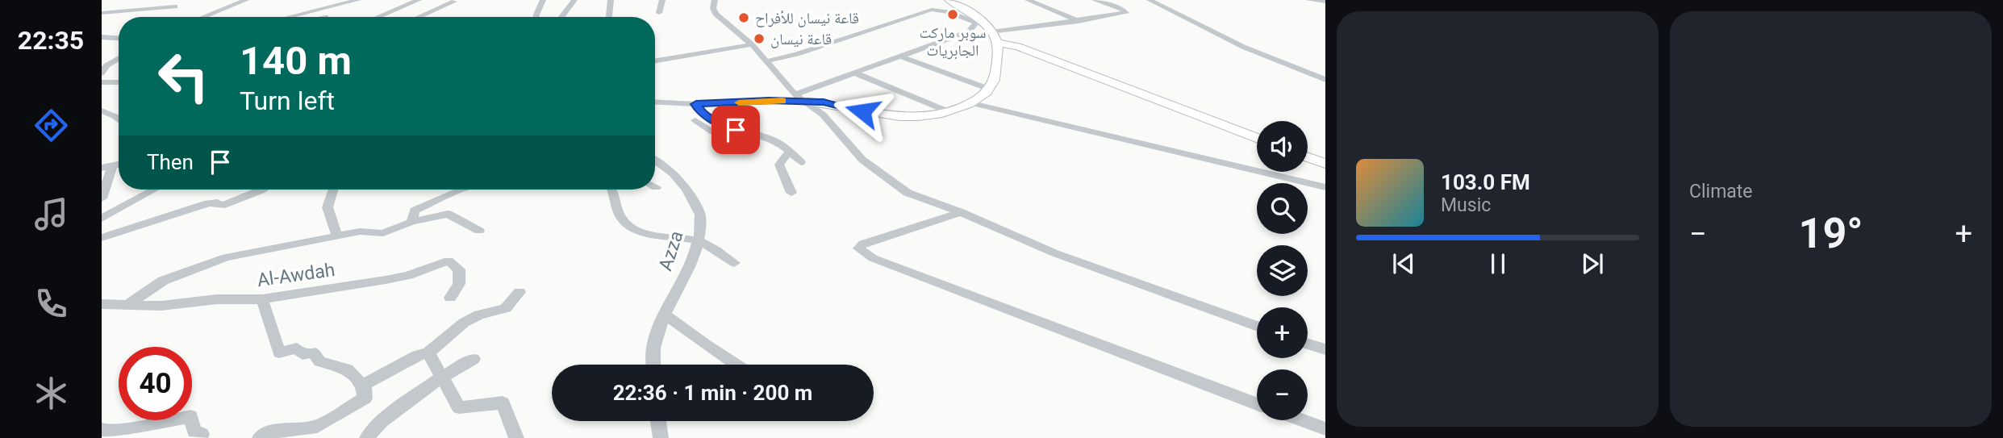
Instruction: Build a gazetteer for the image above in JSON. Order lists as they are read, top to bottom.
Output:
{
  "streets": {
    "street": ["Azza", "Al-Awdah"]
  },
  "places": ["سوبر ماركت الجابريات", "قاعة نيسان للأفراح", "قاعة نيسان"],
  "page": {
    "tabs": "22:35",
    "tile": "Climate",
    "turn": ["140 m", "Turn left"],
    "map_buttons": ["+", "−"],
    "then": "Then",
    "song": ["103.0 FM", "Music"],
    "heat": ["−", "19°", "+"],
    "limit": "40",
    "trip": "22:36 · 1 min · 200 m"
  }
}
